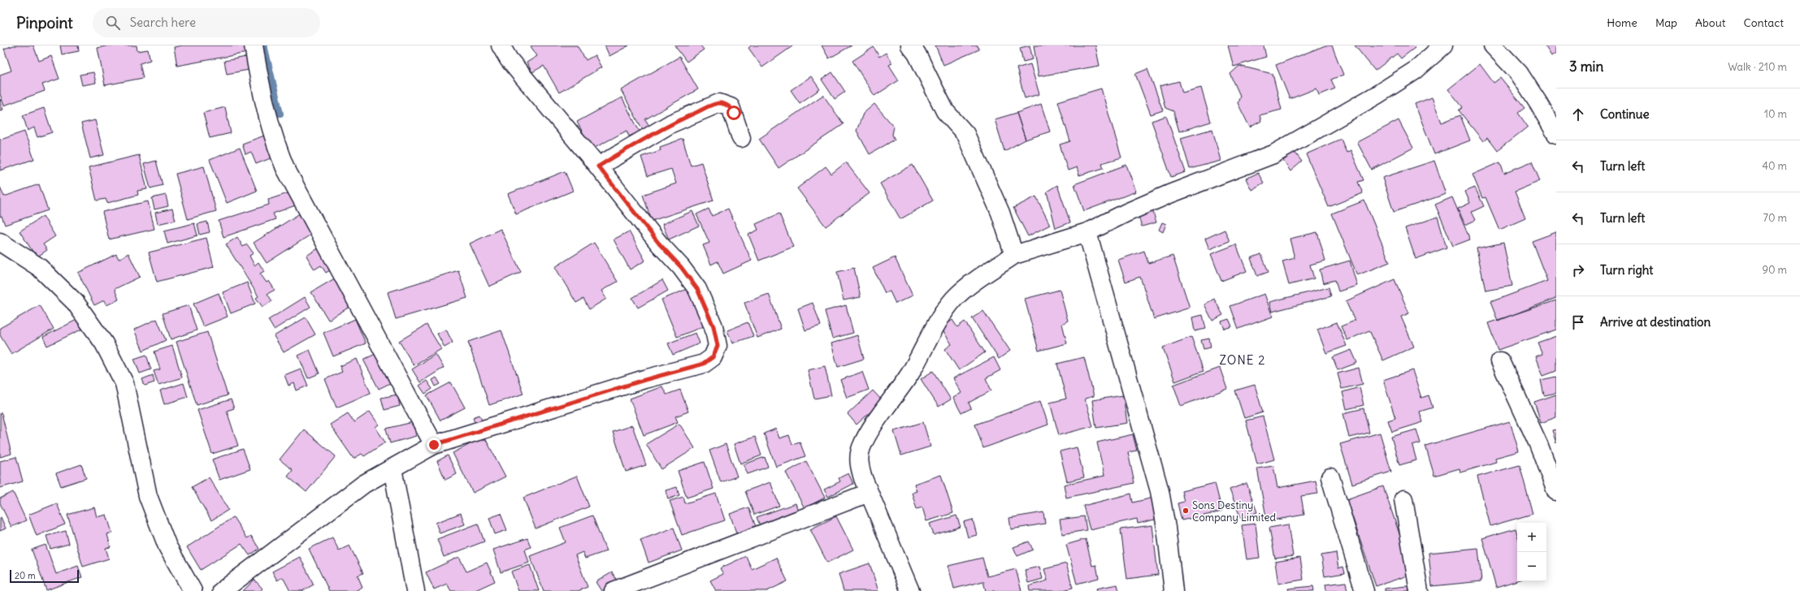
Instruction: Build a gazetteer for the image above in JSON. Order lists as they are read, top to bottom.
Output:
{
  "districts": ["ZONE 2"],
  "places": ["Sons Destiny Company Limited"],
  "scale_bar": "20 m",
  "page": {
    "header": "Pinpoint",
    "search": "Search here",
    "nav": [
      "Home",
      "Map",
      "About",
      "Contact"
    ],
    "heading": ["3 min", "Walk · 210 m"],
    "list": [
      ["Continue", "10 m"],
      ["Turn left", "40 m"],
      ["Turn left", "70 m"],
      ["Turn right", "90 m"],
      "Arrive at destination"
    ],
    "map_buttons": ["+", "−"],
    "scale": "20 m"
  }
}
